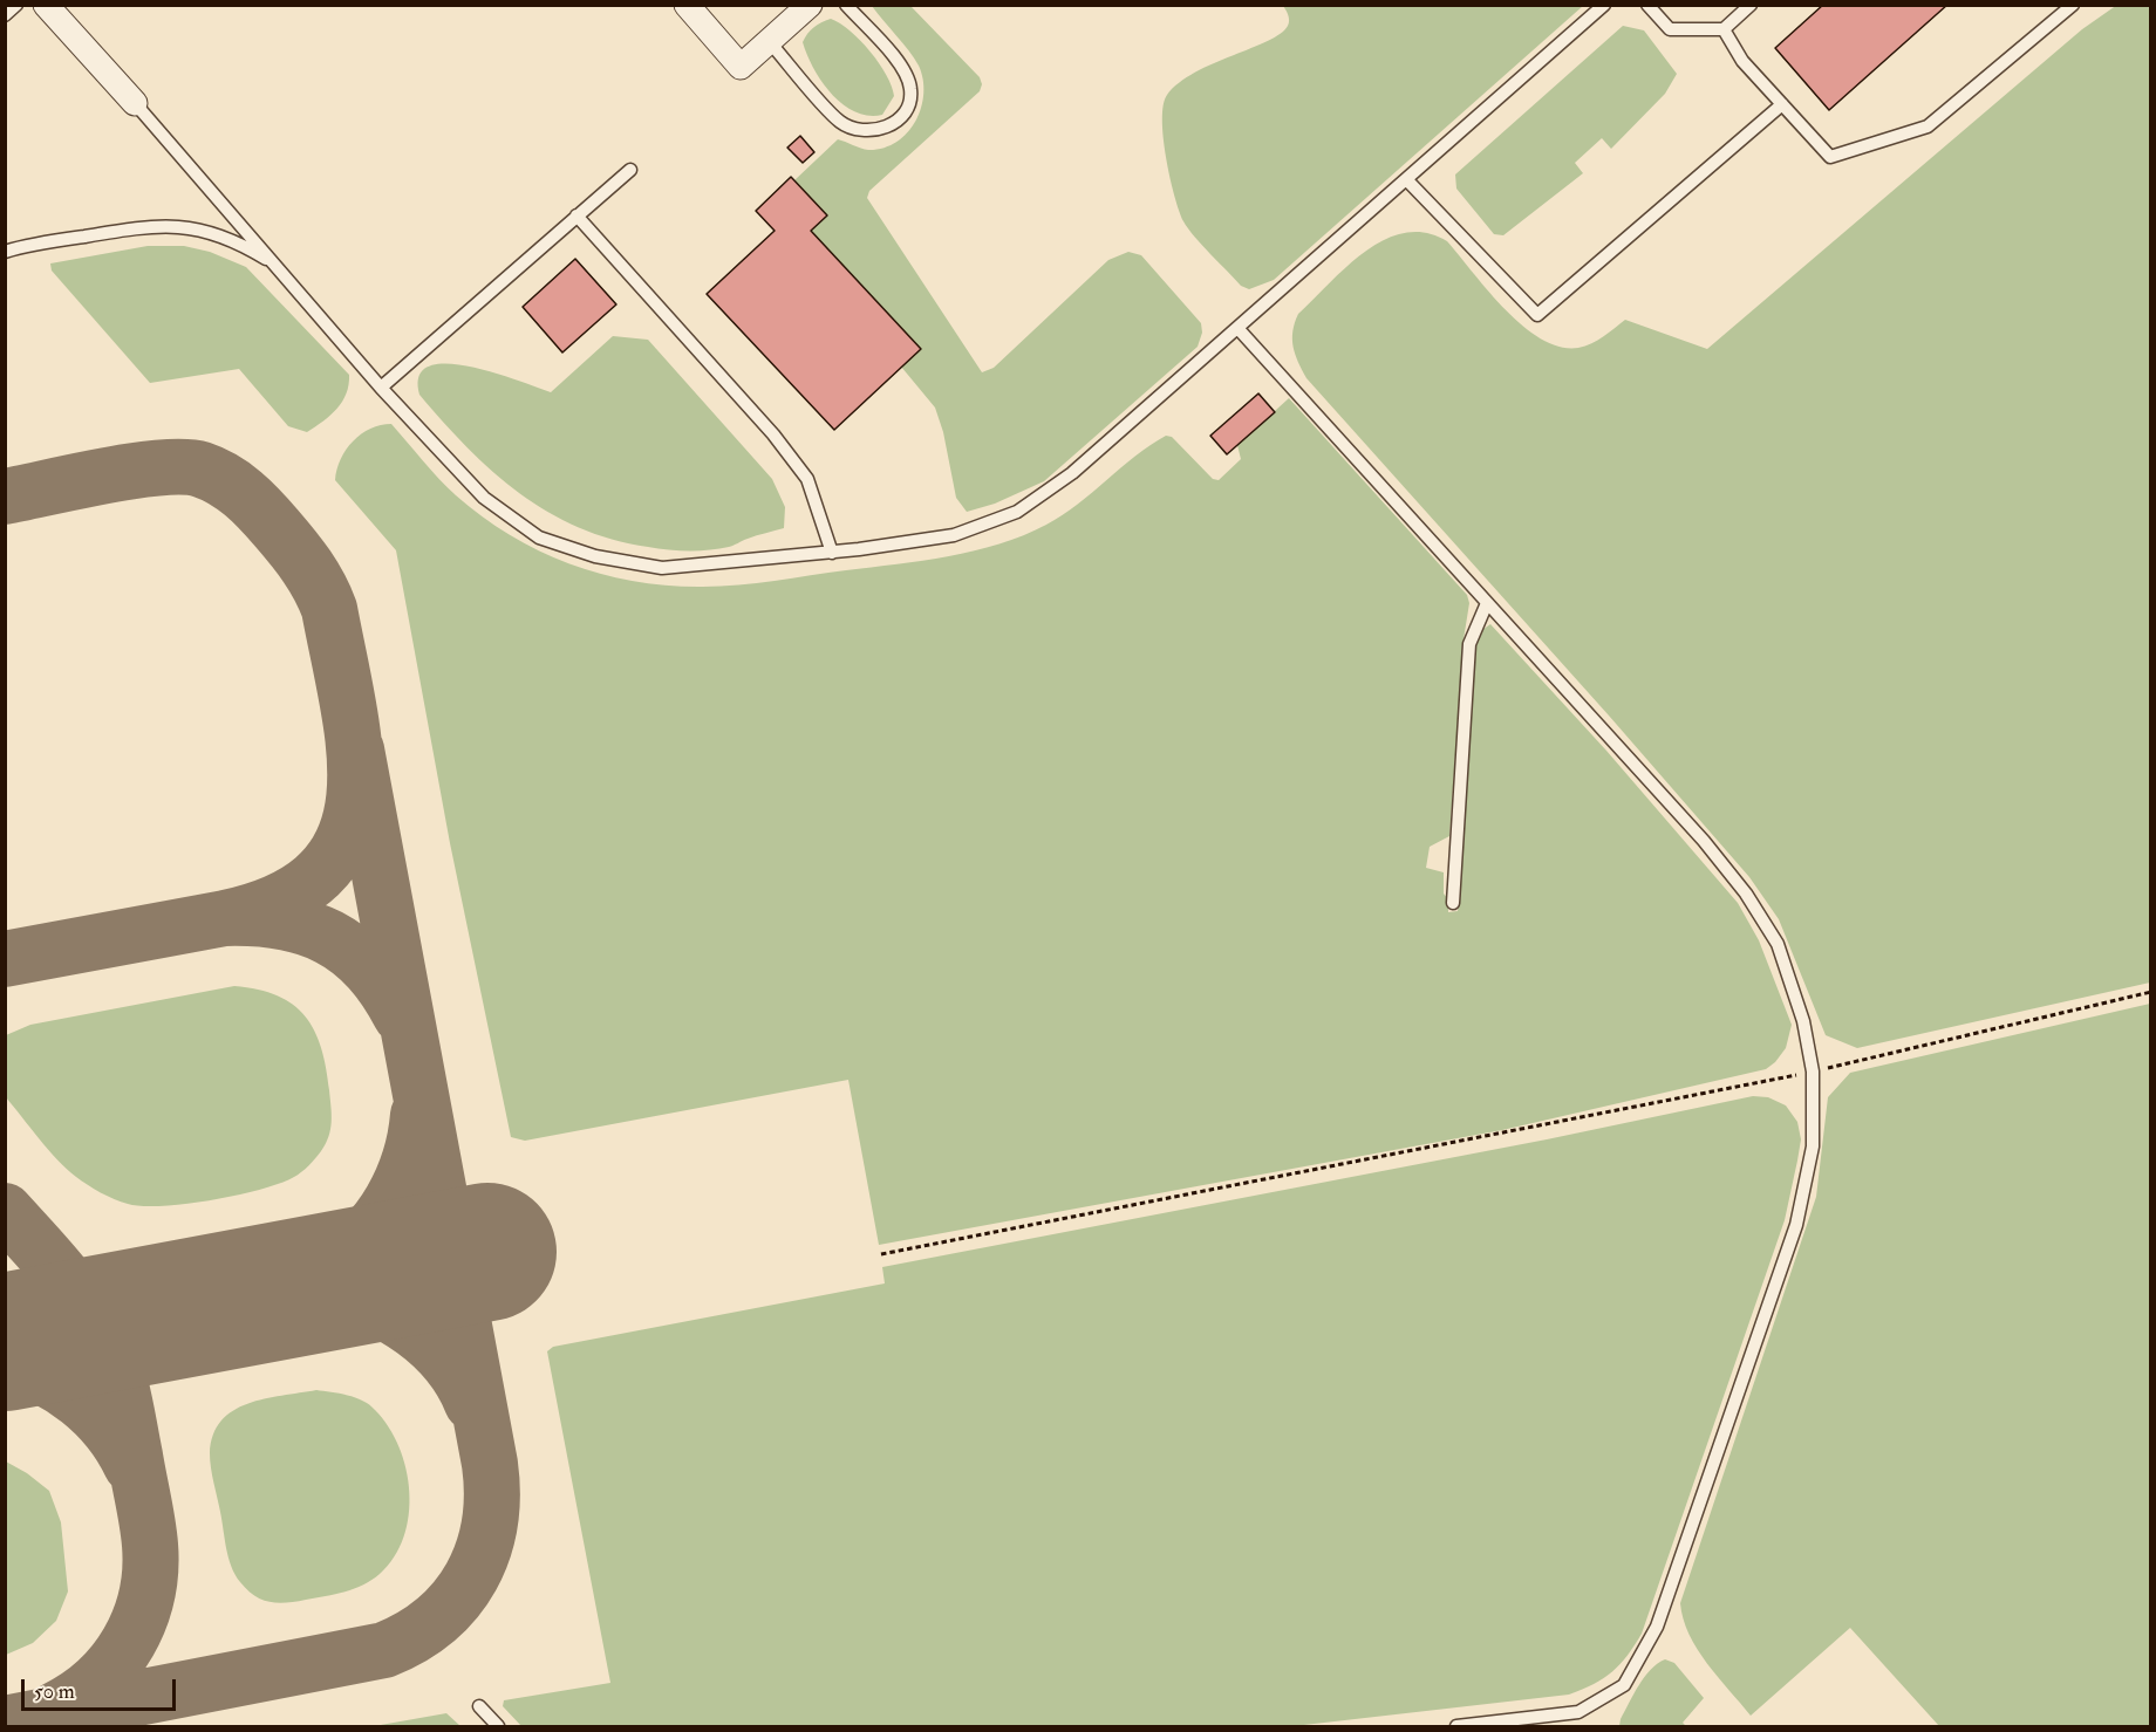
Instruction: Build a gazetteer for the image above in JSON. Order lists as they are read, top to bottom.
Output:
{
  "scale_bar": "50 m"
}
